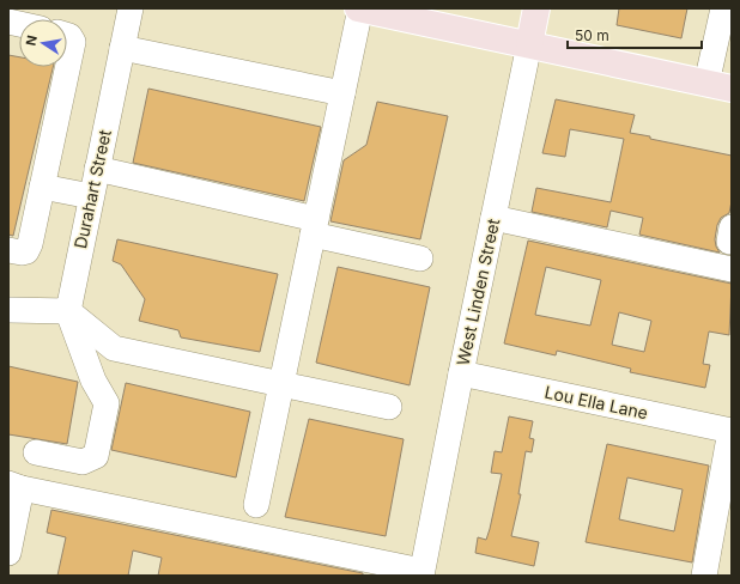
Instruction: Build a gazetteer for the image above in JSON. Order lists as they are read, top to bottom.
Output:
{
  "streets": {
    "main road": ["West Linden Street"],
    "street": ["Durahart Street", "Lou Ella Lane"]
  },
  "crossings": [
    ["West Linden Street", "Lou Ella Lane"]
  ],
  "scale_bar": "50 m",
  "north": "left"
}
